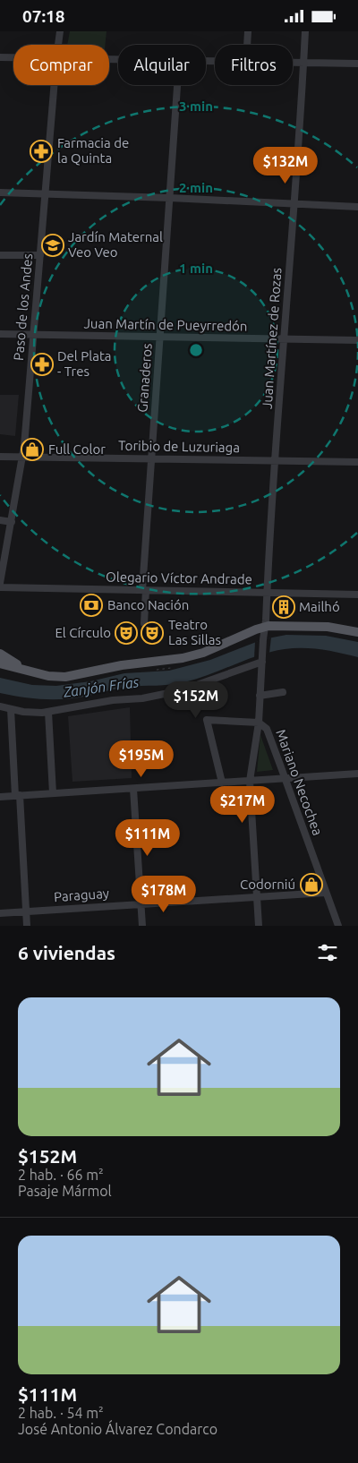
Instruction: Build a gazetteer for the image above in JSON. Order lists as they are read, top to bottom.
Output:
{
  "streets": {
    "street": [
      "Paso de los Andes",
      "Juan Martín de Pueyrredón",
      "Juan Martínez de Rozas",
      "Granaderos",
      "Toribio de Luzuriaga",
      "Olegario Víctor Andrade",
      "Mariano Necochea",
      "Paraguay"
    ]
  },
  "crossings": [
    ["Paso de los Andes", "Juan Martín de Pueyrredón"],
    ["Paso de los Andes", "Toribio de Luzuriaga"],
    ["Juan Martín de Pueyrredón", "Juan Martínez de Rozas"],
    ["Juan Martín de Pueyrredón", "Granaderos"],
    ["Juan Martínez de Rozas", "Toribio de Luzuriaga"],
    ["Juan Martínez de Rozas", "Olegario Víctor Andrade"],
    ["Juan Martínez de Rozas", "Mariano Necochea"],
    ["Granaderos", "Toribio de Luzuriaga"],
    ["Granaderos", "Olegario Víctor Andrade"],
    ["Mariano Necochea", "Paraguay"]
  ],
  "water": ["Zanjón Frías"],
  "places": {
    "pharmacy": ["Farmacia de la Quinta", "Del Plata - Tres"],
    "school or university": ["Jardín Maternal Veo Veo"],
    "shop": ["Full Color", "Codorniú"],
    "bank": ["Banco Nación"],
    "building": ["Mailhó"],
    "theatre": ["El Círculo", "Teatro Las Sillas"]
  },
  "page": {
    "status": "07:18",
    "chip": ["Comprar", "Alquilar", "Filtros"],
    "price": [
      "$132M",
      "$152M",
      "$195M",
      "$217M",
      "$111M",
      "$178M"
    ],
    "heading": "6 viviendas",
    "list": [
      {
        "name": "$152M",
        "note": "2 hab. · 66 m² · Pasaje Mármol"
      },
      {
        "name": "$111M",
        "note": "2 hab. · 54 m² · José Antonio Álvarez Condarco"
      }
    ]
  },
  "rings": ["3 min", "2 min", "1 min"]
}
